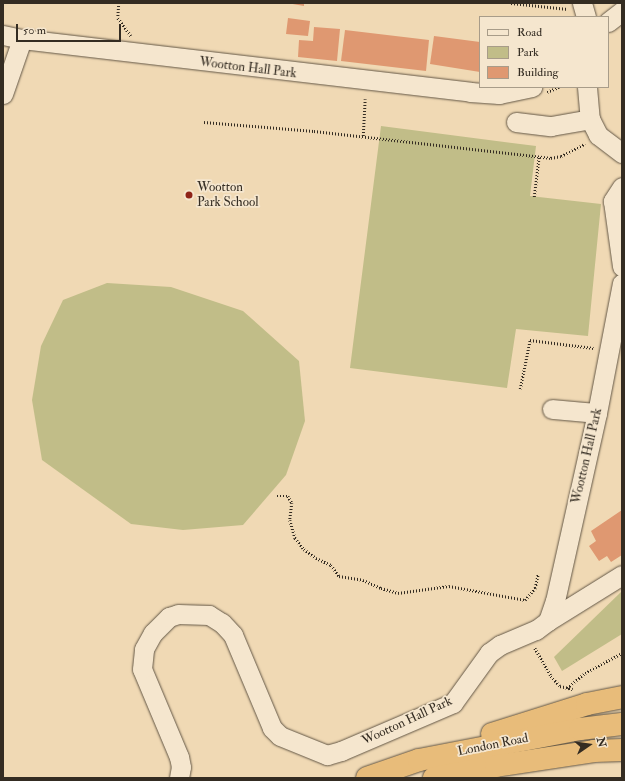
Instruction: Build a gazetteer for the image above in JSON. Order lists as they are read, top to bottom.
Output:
{
  "streets": {
    "highway": ["London Road"],
    "street": ["Wootton Hall Park"]
  },
  "places": ["Wootton Park School"],
  "legend": ["Road", "Park", "Building"],
  "scale_bar": "50 m",
  "north": "right"
}
